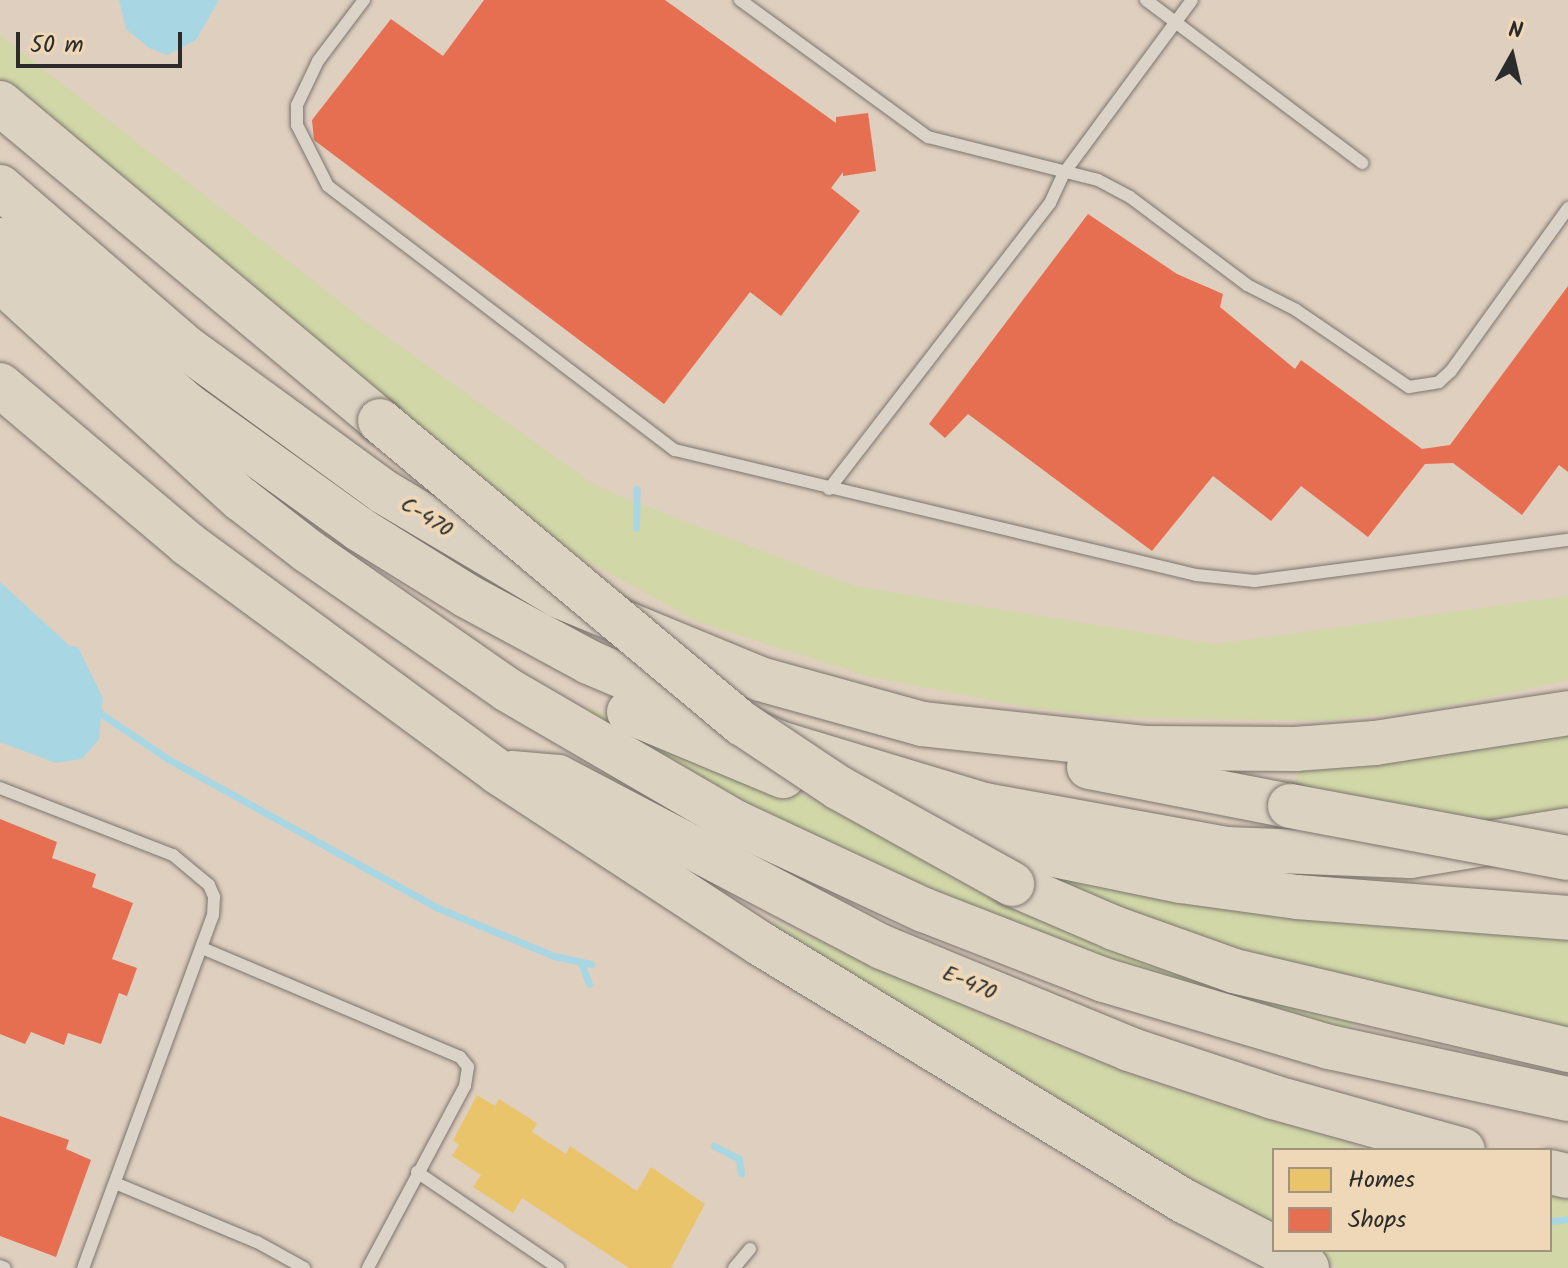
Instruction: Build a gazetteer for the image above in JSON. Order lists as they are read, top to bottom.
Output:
{
  "streets": {
    "highway": ["C-470", "E-470"]
  },
  "legend": ["Homes", "Shops"],
  "scale_bar": "50 m",
  "north": "top"
}
